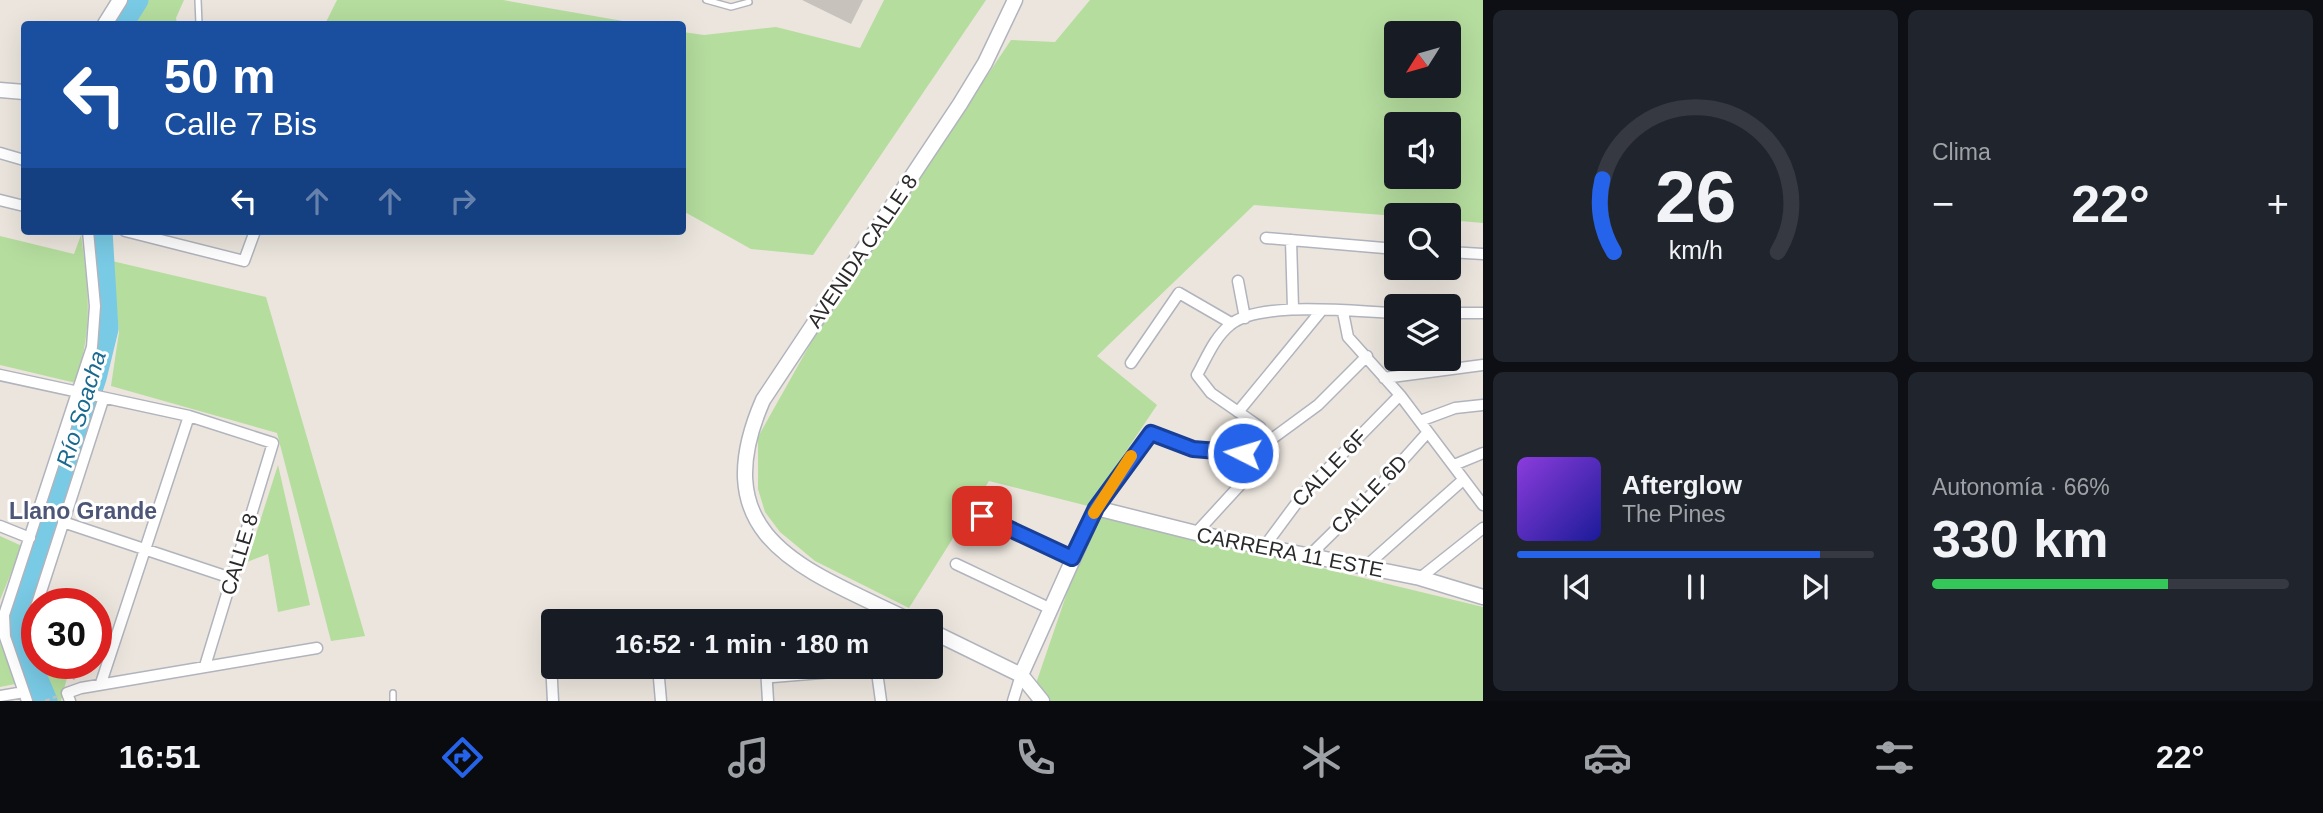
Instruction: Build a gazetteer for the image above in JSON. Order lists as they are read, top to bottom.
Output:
{
  "streets": {
    "main road": ["AVENIDA CALLE 8", "CARRERA 11 ESTE"],
    "street": ["CALLE 6F", "CALLE 6D", "CALLE 8"]
  },
  "crossings": [
    ["CALLE 6F", "CARRERA 11 ESTE"],
    ["CALLE 6D", "CARRERA 11 ESTE"]
  ],
  "districts": ["Llano Grande"],
  "water": ["Río Soacha"],
  "north": "bottom left",
  "page": {
    "tile": [
      "Clima",
      ["Autonomía · 66%", "330 km"]
    ],
    "turn": ["50 m", "Calle 7 Bis"],
    "heat": ["−", "22°", "+"],
    "song": ["Afterglow", "The Pines"],
    "limit": "30",
    "trip": "16:52 · 1 min · 180 m",
    "tabs": ["16:51", "22°"],
    "gauge": ["26", "km/h"]
  }
}
